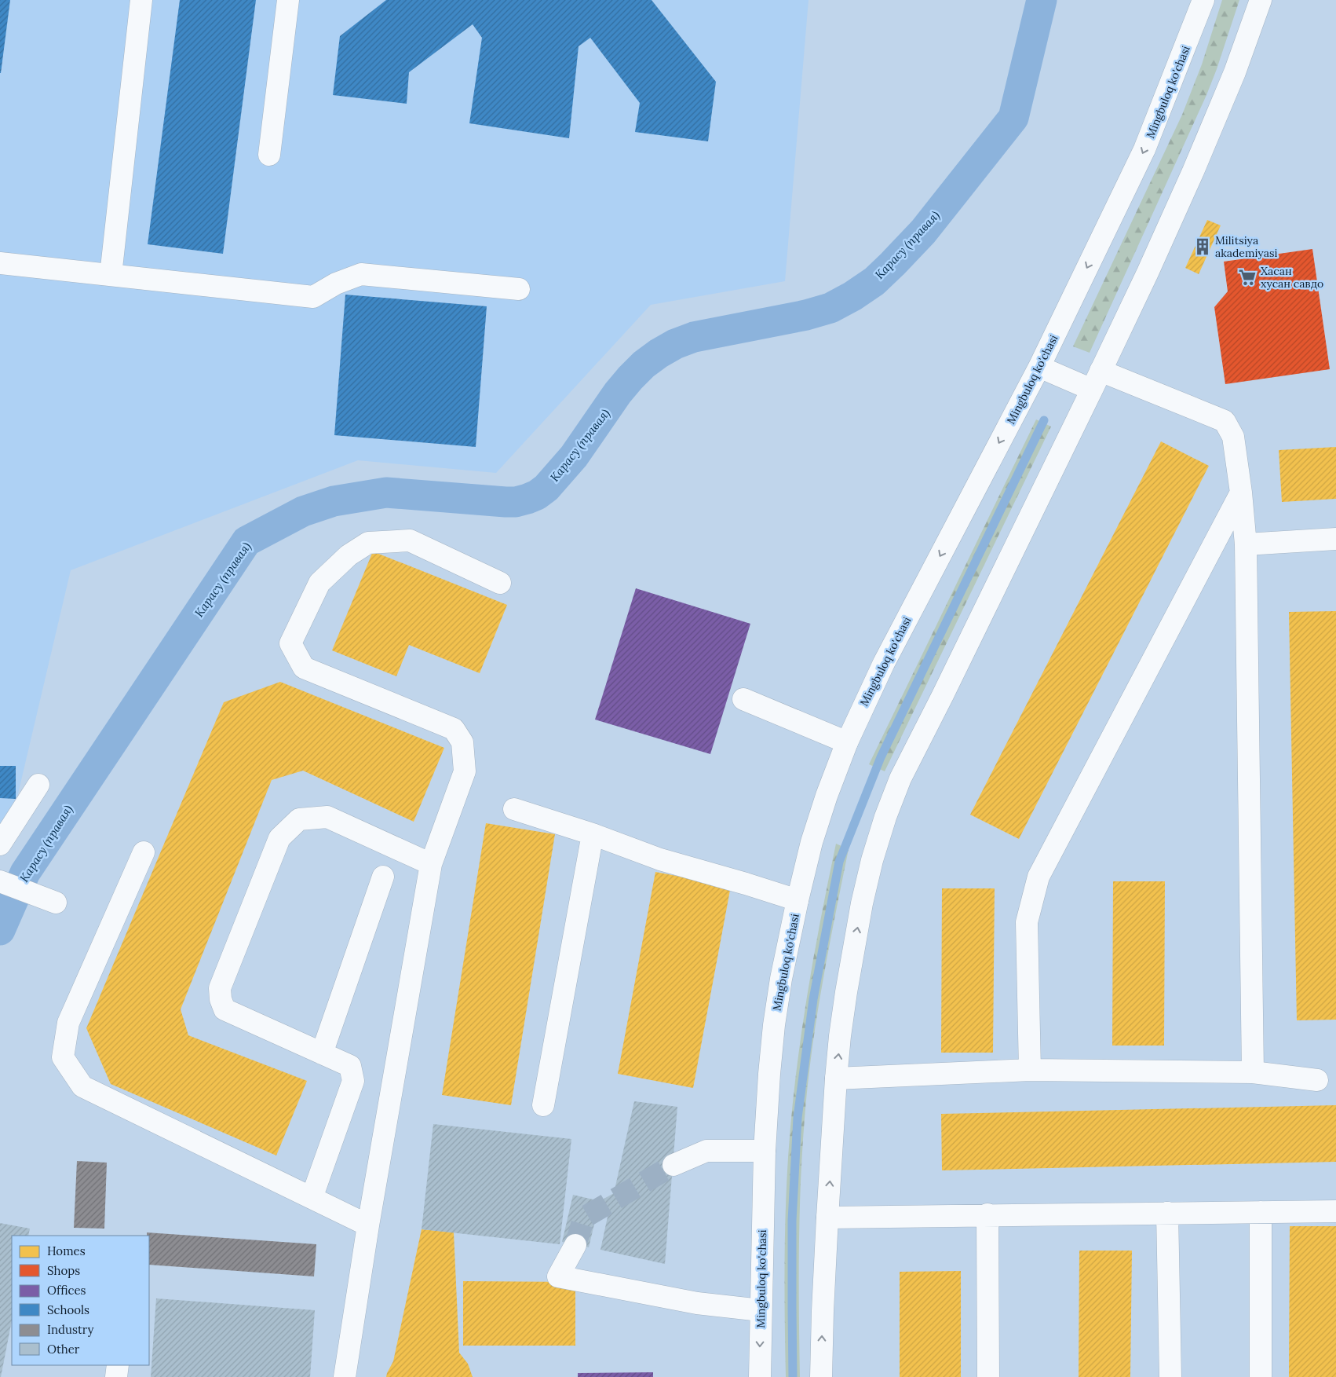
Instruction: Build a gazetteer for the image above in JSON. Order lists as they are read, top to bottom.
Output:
{
  "streets": {
    "main road": ["Mingbuloq ko'chasi"]
  },
  "water": ["Карасу (правая)"],
  "places": {
    "building": ["Militsiya akademiyasi"],
    "supermarket": ["Хасан хусан савдо"]
  },
  "legend": [
    "Homes",
    "Shops",
    "Offices",
    "Schools",
    "Industry",
    "Other"
  ]
}
